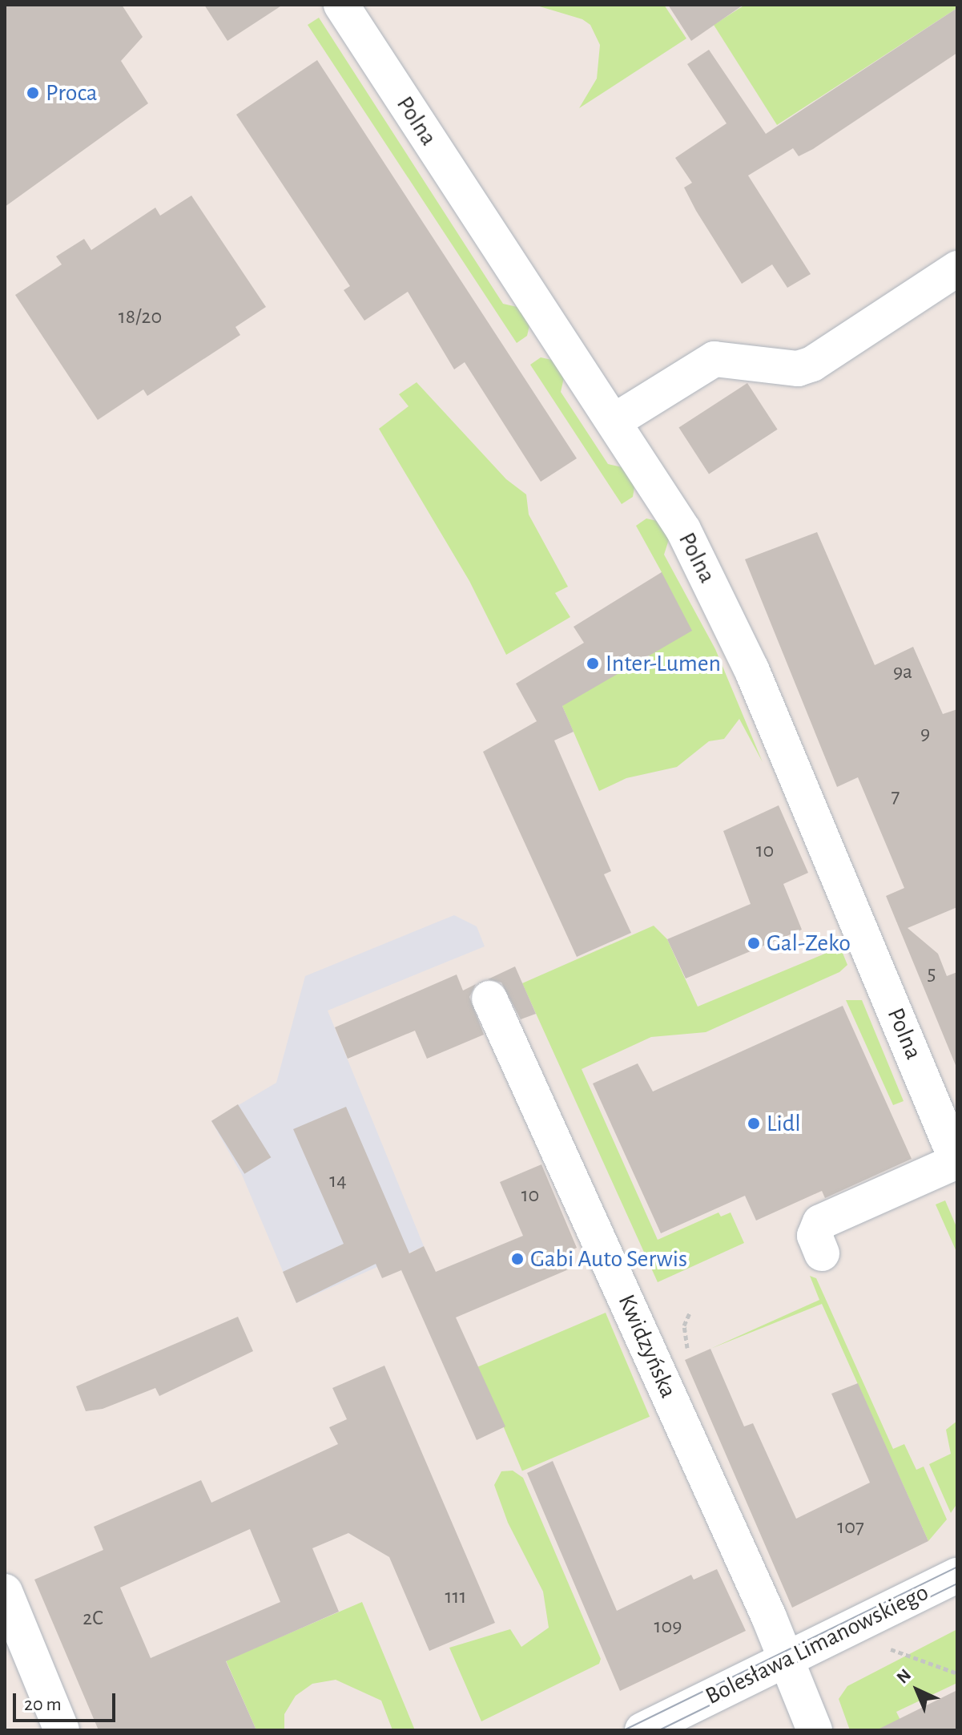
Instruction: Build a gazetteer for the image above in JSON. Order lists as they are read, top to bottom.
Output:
{
  "streets": {
    "street": ["Polna", "Kwidzyńska", "Bolesława Limanowskiego"]
  },
  "crossings": [
    ["Kwidzyńska", "Bolesława Limanowskiego"]
  ],
  "places": [
    "Proca",
    "Inter-Lumen",
    "Gal-Zeko",
    "Lidl",
    "Gabi Auto Serwis"
  ],
  "house_numbers": [
    "18/20",
    "9a",
    "9",
    "7",
    "10",
    "5",
    "14",
    "10",
    "107",
    "111",
    "2C",
    "109"
  ],
  "scale_bar": "20 m",
  "north": "top left"
}
